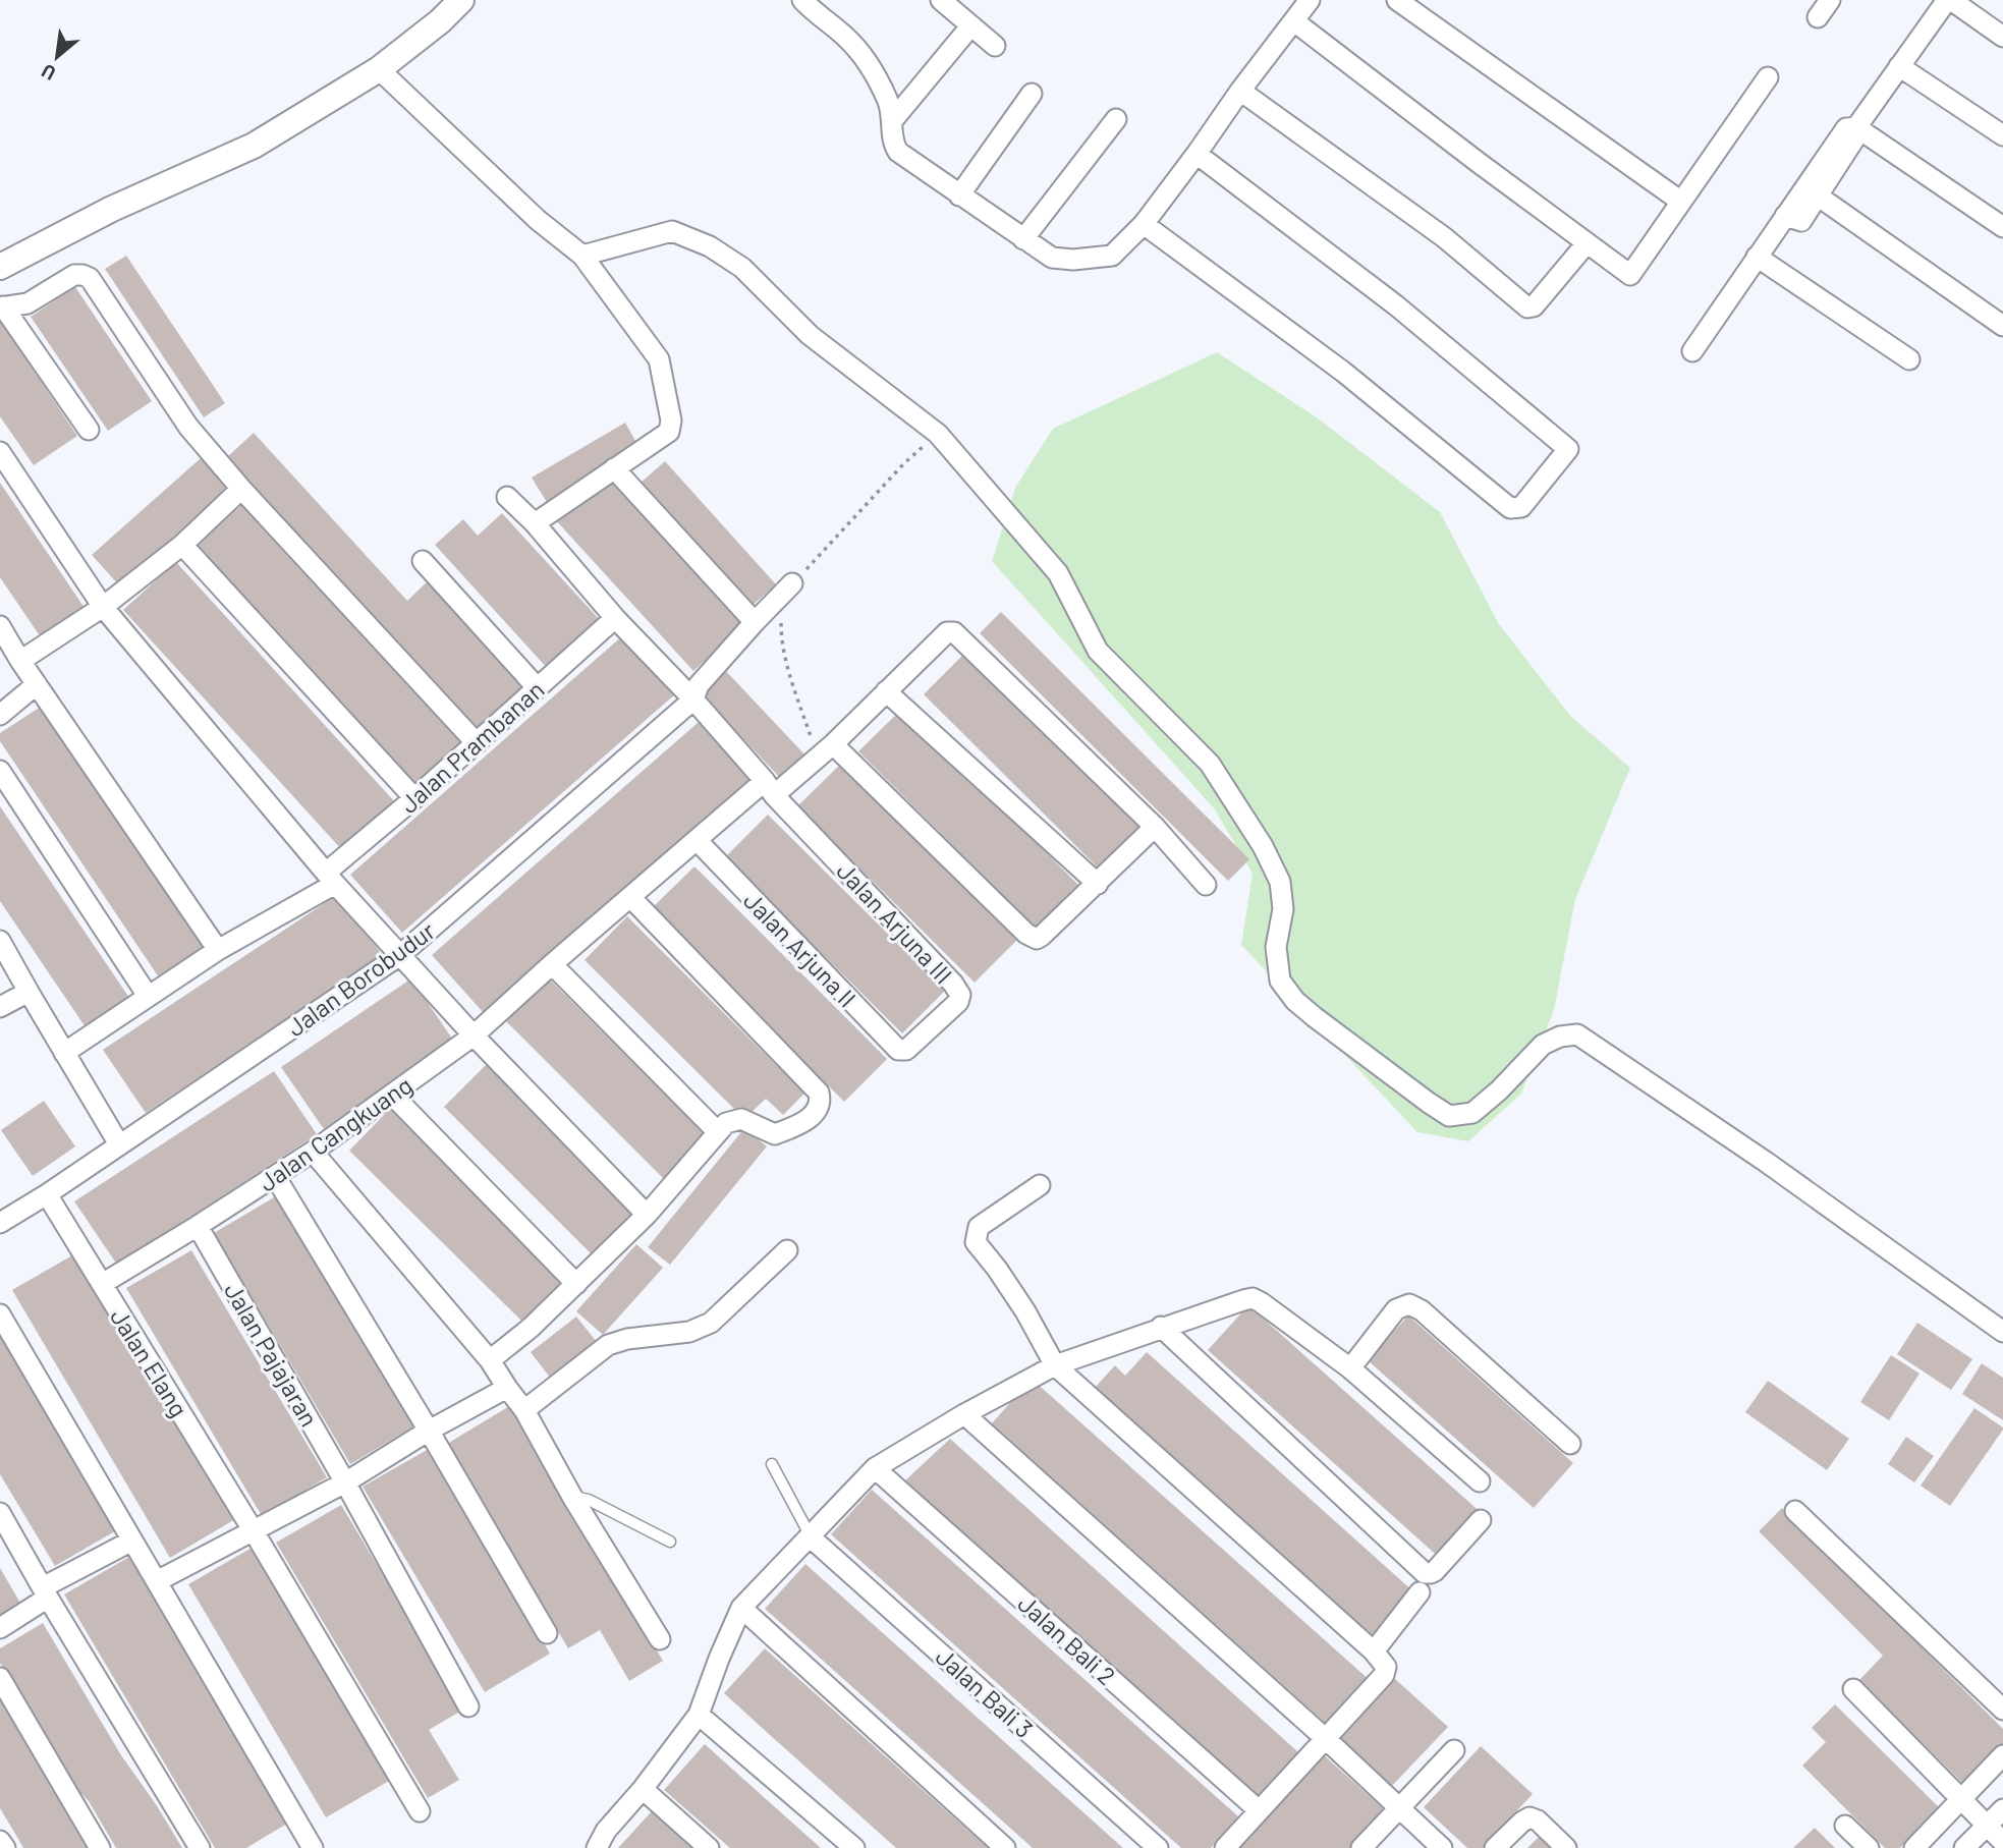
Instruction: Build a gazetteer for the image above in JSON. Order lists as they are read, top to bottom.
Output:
{
  "streets": {
    "street": [
      "Jalan Prambanan",
      "Jalan Arjuna III",
      "Jalan Arjuna II",
      "Jalan Borobudur",
      "Jalan Cangkuang",
      "Jalan Pajajaran",
      "Jalan Elang",
      "Jalan Bali 2",
      "Jalan Bali 3"
    ]
  },
  "crossings": [
    ["Jalan Arjuna III", "Jalan Arjuna II"],
    ["Jalan Arjuna III", "Jalan Cangkuang"],
    ["Jalan Arjuna II", "Jalan Cangkuang"],
    ["Jalan Borobudur", "Jalan Elang"],
    ["Jalan Cangkuang", "Jalan Pajajaran"],
    ["Jalan Cangkuang", "Jalan Elang"]
  ],
  "north": "bottom left"
}
